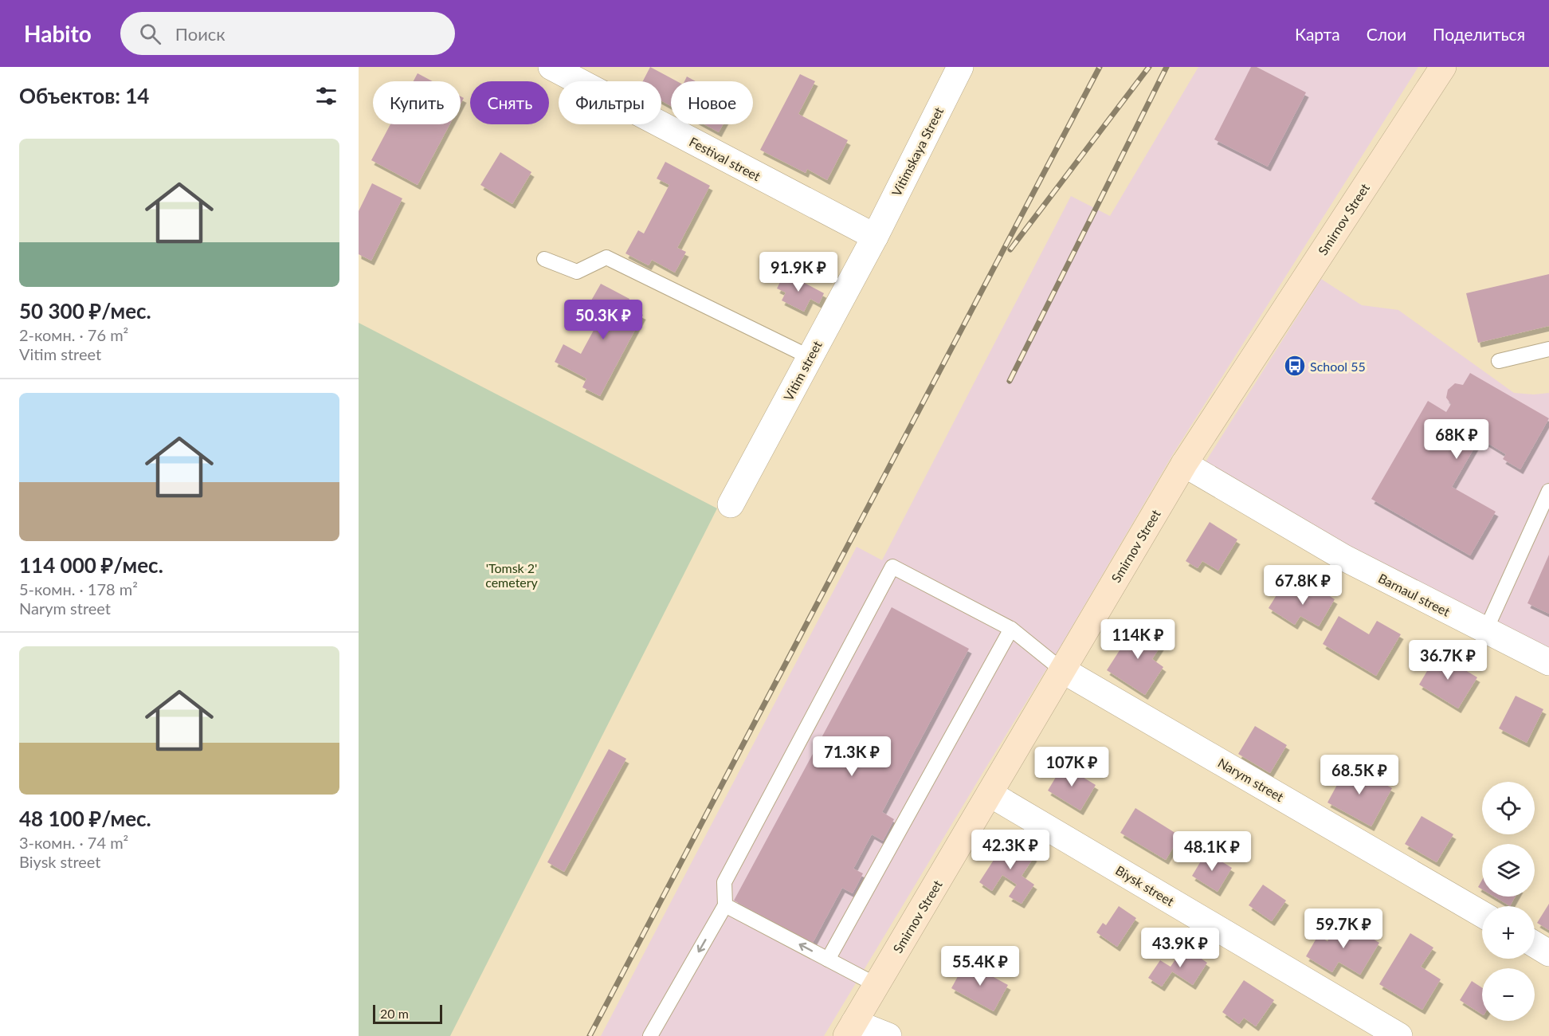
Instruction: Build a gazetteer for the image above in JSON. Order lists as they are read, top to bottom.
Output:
{
  "streets": {
    "main road": ["Smirnov Street"],
    "street": [
      "Vitimskaya Street",
      "Festival street",
      "Vitim street",
      "Barnaul street",
      "Narym street",
      "Biysk street"
    ]
  },
  "crossings": [
    ["Vitimskaya Street", "Festival street"],
    ["Vitimskaya Street", "Vitim street"],
    ["Festival street", "Vitim street"],
    ["Smirnov Street", "Barnaul street"],
    ["Smirnov Street", "Narym street"],
    ["Smirnov Street", "Biysk street"]
  ],
  "parks": ["'Tomsk 2' cemetery"],
  "places": {
    "bus stop": ["School 55"]
  },
  "scale_bar": "20 m",
  "page": {
    "header": "Habito",
    "search": "Поиск",
    "nav": ["Карта", "Слои", "Поделиться"],
    "heading": "Объектов: 14",
    "chip": [
      "Купить",
      "Снять",
      "Фильтры",
      "Новое"
    ],
    "list": [
      {
        "name": "50 300 ₽/мес.",
        "note": "2-комн. · 76 m² · Vitim street"
      },
      {
        "name": "114 000 ₽/мес.",
        "note": "5-комн. · 178 m² · Narym street"
      },
      {
        "name": "48 100 ₽/мес.",
        "note": "3-комн. · 74 m² · Biysk street"
      }
    ],
    "price": [
      "91.9K ₽",
      "50.3K ₽",
      "68K ₽",
      "67.8K ₽",
      "114K ₽",
      "36.7K ₽",
      "71.3K ₽",
      "107K ₽",
      "68.5K ₽",
      "42.3K ₽",
      "48.1K ₽",
      "59.7K ₽",
      "43.9K ₽",
      "55.4K ₽"
    ],
    "map_buttons": ["+", "−"],
    "scale": "20 m"
  }
}
